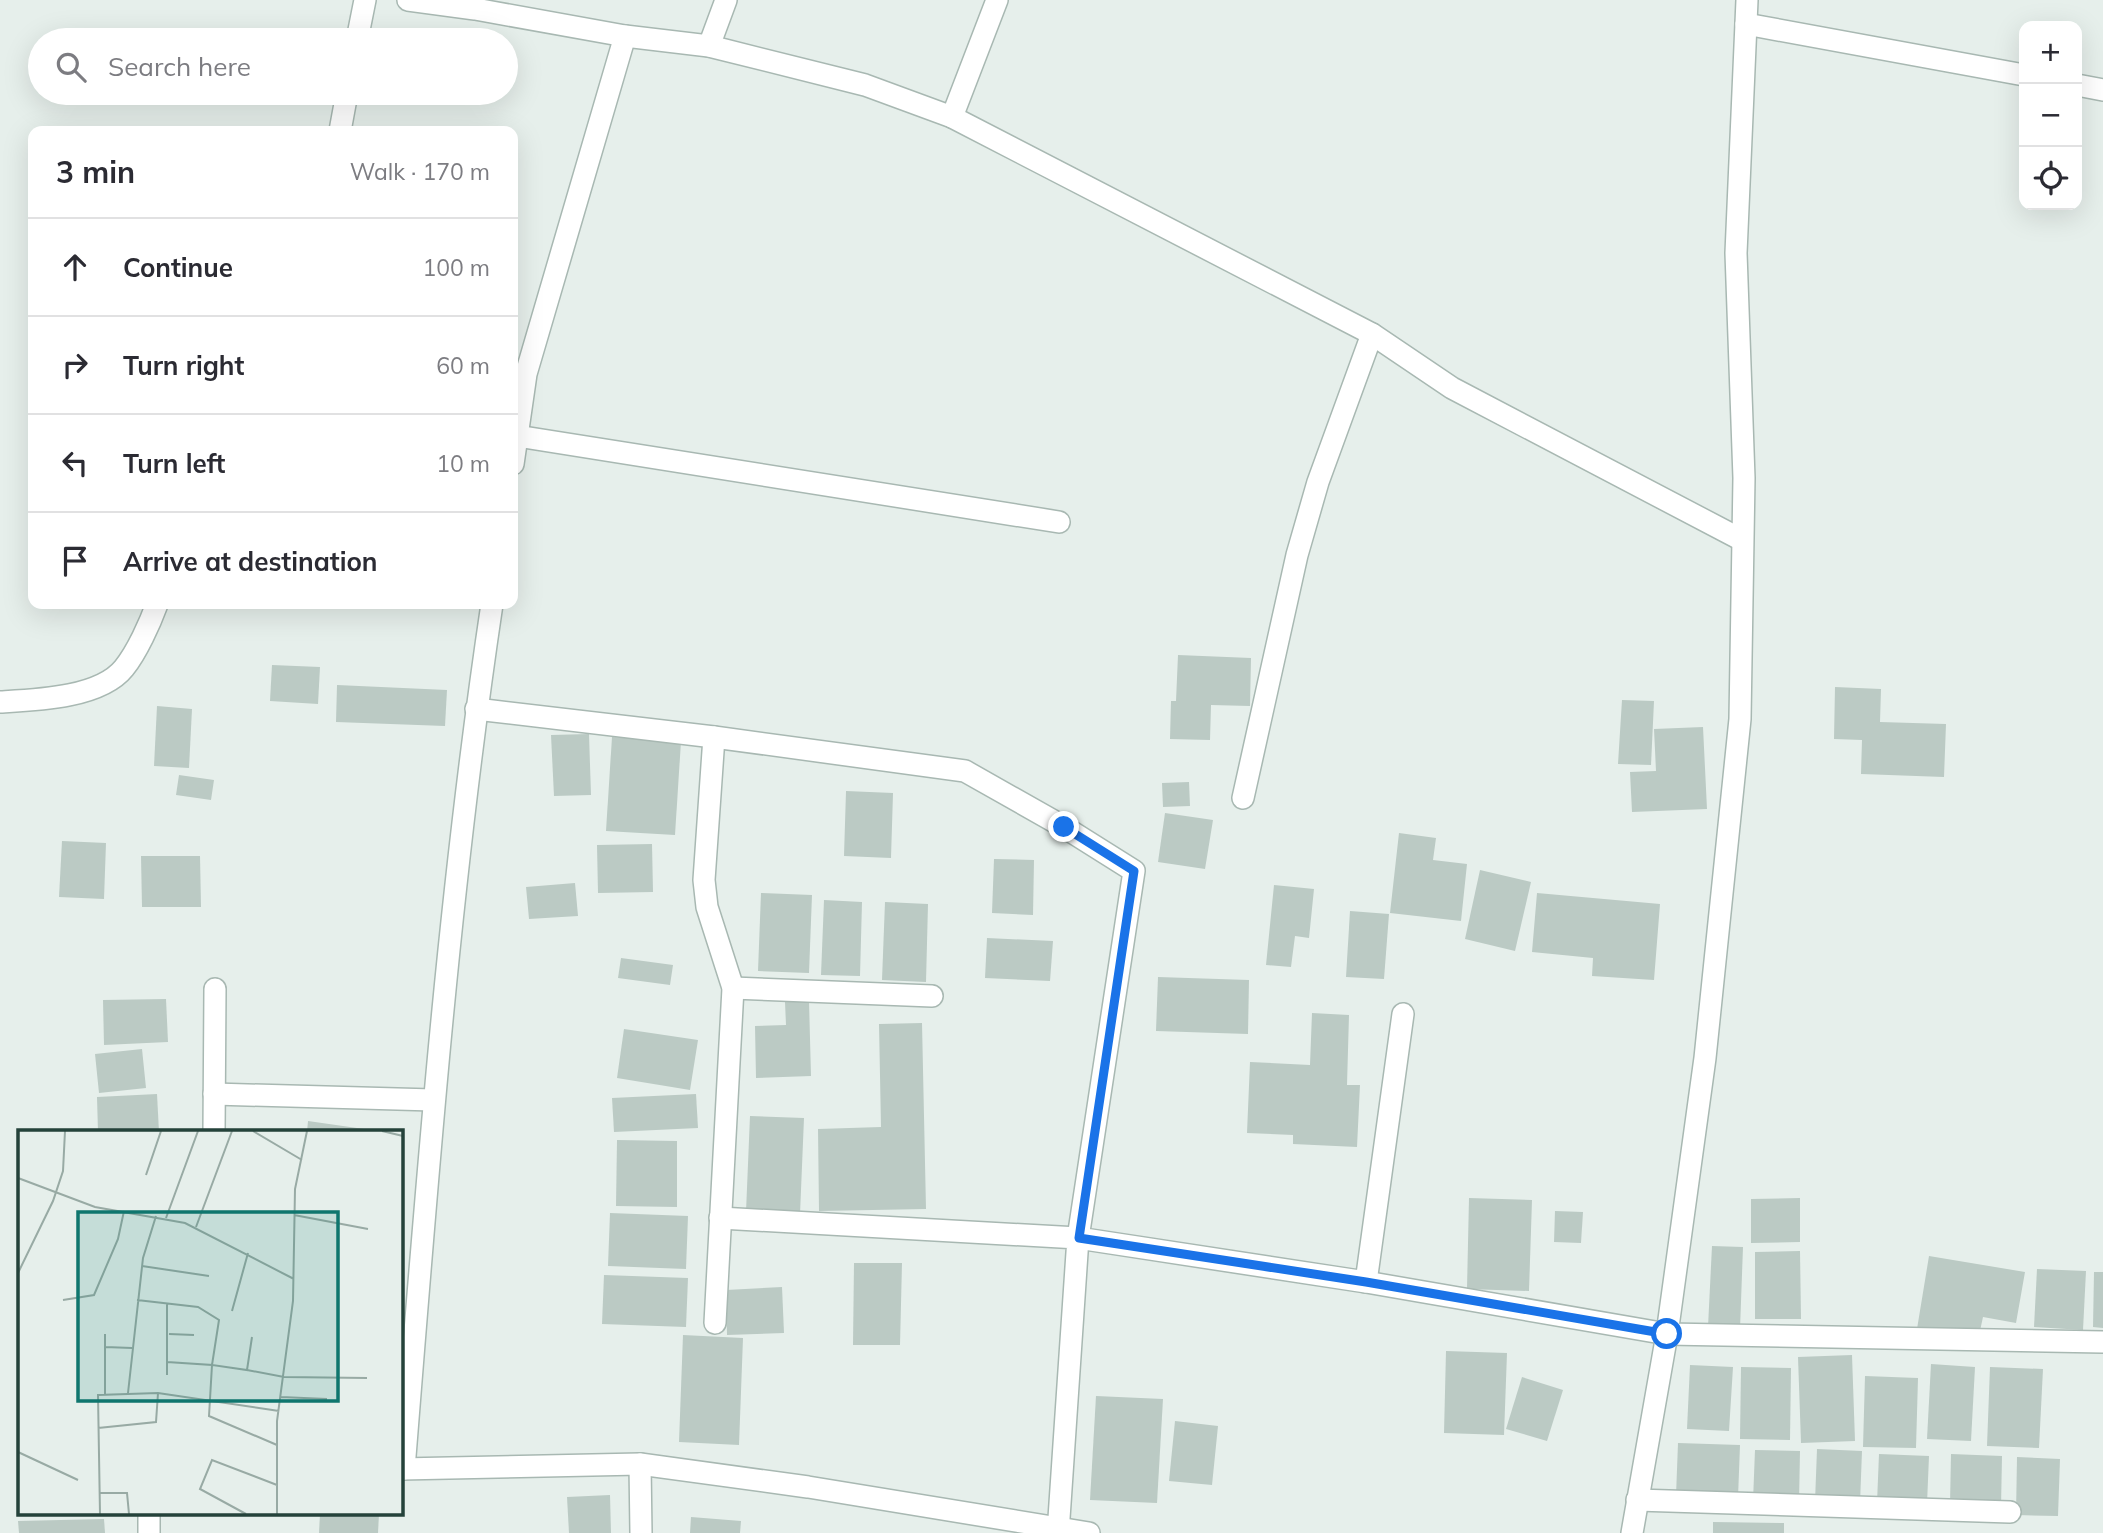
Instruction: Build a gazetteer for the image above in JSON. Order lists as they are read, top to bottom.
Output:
{
  "page": {
    "map_buttons": ["+", "−"],
    "search": "Search here",
    "heading": ["3 min", "Walk · 170 m"],
    "list": [
      ["Continue", "100 m"],
      ["Turn right", "60 m"],
      ["Turn left", "10 m"],
      "Arrive at destination"
    ]
  }
}
